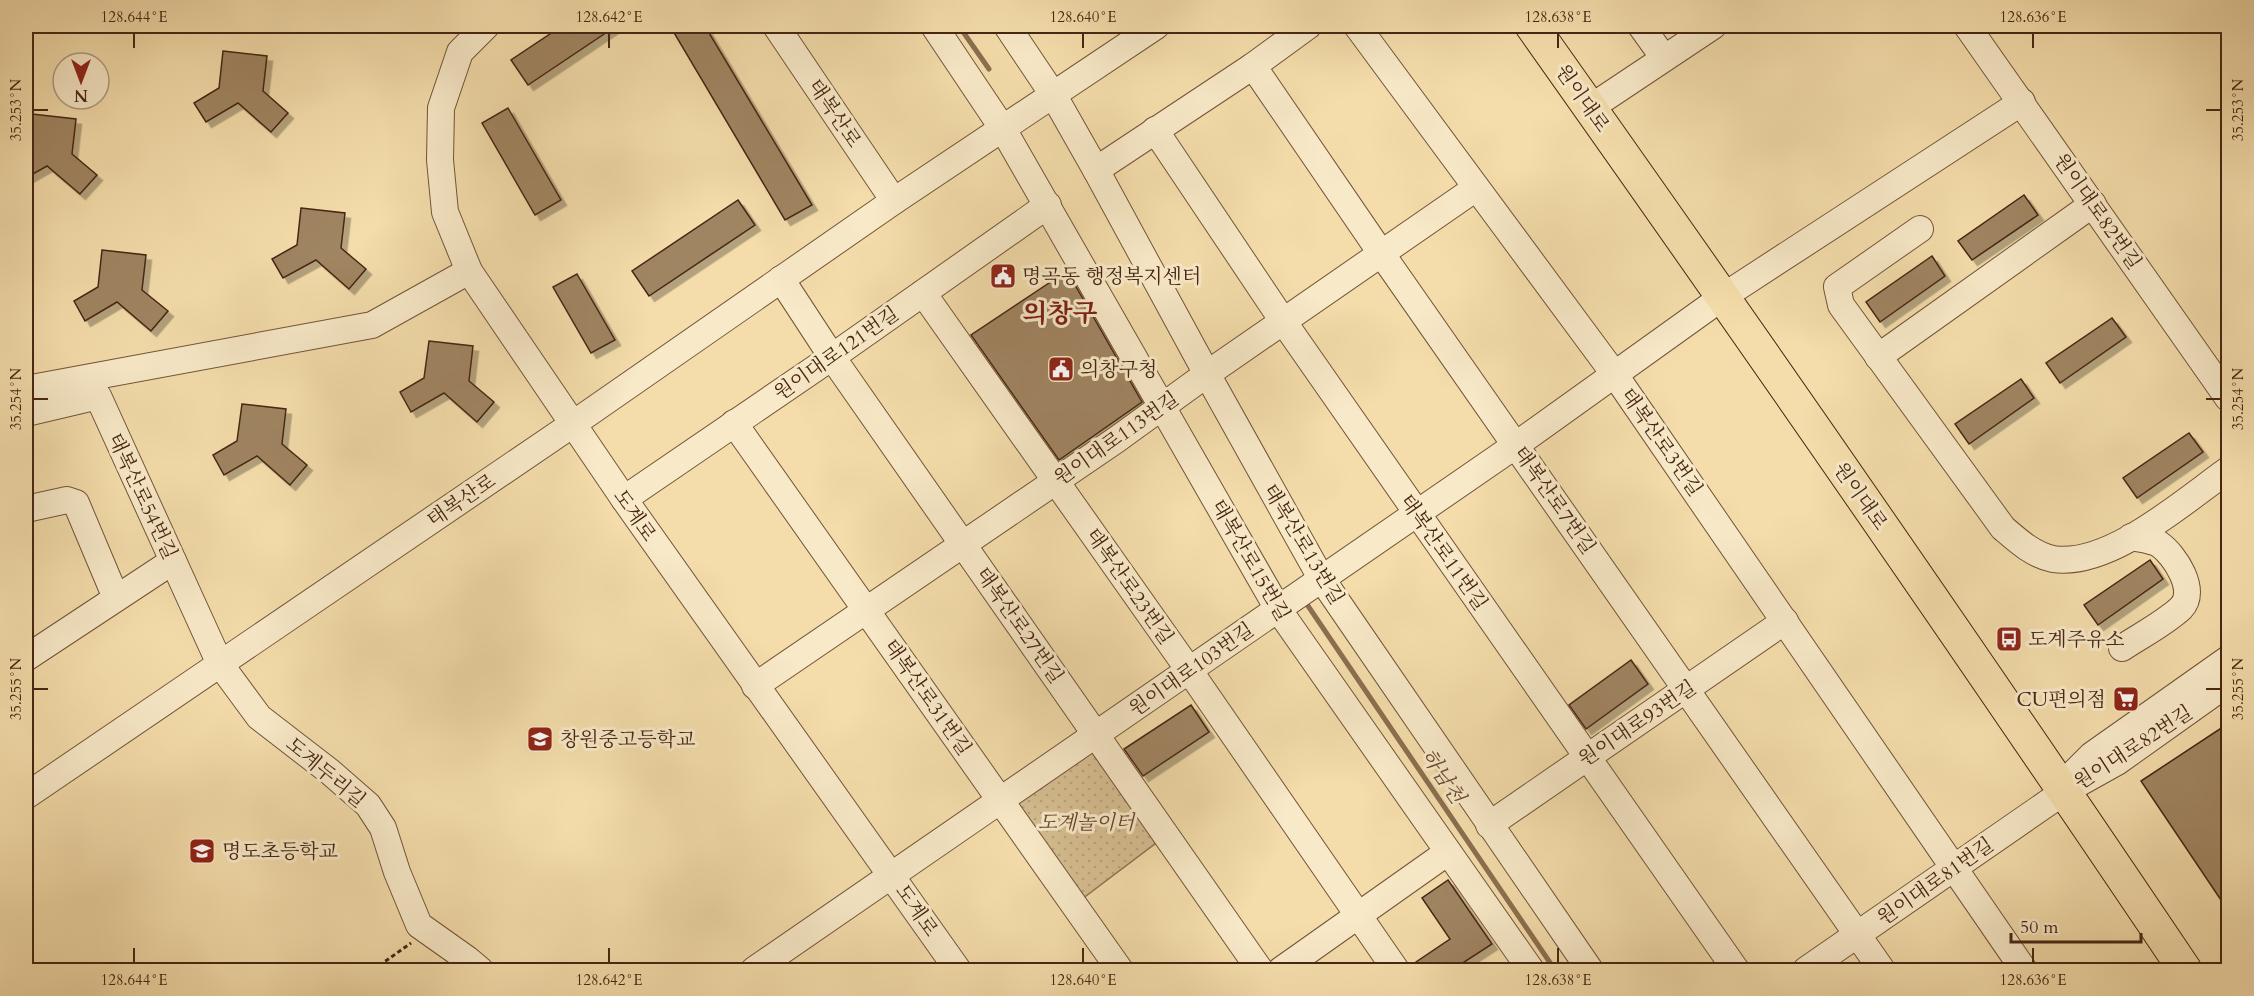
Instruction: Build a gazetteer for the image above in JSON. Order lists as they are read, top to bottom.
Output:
{
  "streets": {
    "main road": ["원이대로"],
    "street": [
      "태복산로",
      "원이대로82번길",
      "원이대로121번길",
      "원이대로113번길",
      "태복산로3번길",
      "태복산로54번길",
      "태복산로7번길",
      "도계로",
      "태복산로13번길",
      "태복산로11번길",
      "태복산로15번길",
      "태복산로23번길",
      "태복산로27번길",
      "원이대로103번길",
      "태복산로31번길",
      "원이대로93번길",
      "도계두리길",
      "원이대로81번길"
    ]
  },
  "crossings": [
    ["원이대로", "원이대로82번길"],
    ["원이대로", "원이대로103번길"],
    ["원이대로", "원이대로81번길"],
    ["태복산로", "태복산로54번길"],
    ["태복산로", "도계로"],
    ["태복산로", "태복산로13번길"],
    ["태복산로", "태복산로15번길"],
    ["태복산로", "태복산로27번길"],
    ["태복산로", "도계두리길"],
    ["원이대로82번길", "원이대로103번길"],
    ["원이대로82번길", "원이대로81번길"],
    ["원이대로121번길", "도계로"],
    ["원이대로121번길", "태복산로15번길"],
    ["원이대로121번길", "태복산로23번길"],
    ["원이대로121번길", "태복산로27번길"],
    ["원이대로121번길", "태복산로31번길"],
    ["원이대로113번길", "태복산로3번길"],
    ["원이대로113번길", "태복산로7번길"],
    ["원이대로113번길", "도계로"],
    ["원이대로113번길", "태복산로13번길"],
    ["원이대로113번길", "태복산로11번길"],
    ["원이대로113번길", "태복산로15번길"],
    ["원이대로113번길", "태복산로23번길"],
    ["원이대로113번길", "태복산로27번길"],
    ["원이대로113번길", "태복산로31번길"],
    ["태복산로3번길", "원이대로103번길"],
    ["태복산로3번길", "원이대로93번길"],
    ["태복산로3번길", "원이대로81번길"],
    ["태복산로54번길", "도계두리길"],
    ["태복산로7번길", "원이대로103번길"],
    ["태복산로7번길", "원이대로93번길"],
    ["태복산로7번길", "원이대로81번길"],
    ["도계로", "원이대로103번길"],
    ["태복산로13번길", "원이대로103번길"],
    ["태복산로13번길", "원이대로93번길"],
    ["태복산로11번길", "원이대로103번길"],
    ["태복산로11번길", "원이대로93번길"],
    ["태복산로15번길", "원이대로103번길"],
    ["태복산로23번길", "원이대로103번길"],
    ["태복산로27번길", "원이대로103번길"],
    ["원이대로103번길", "태복산로31번길"]
  ],
  "districts": ["의창구"],
  "water": ["하남천"],
  "parks": ["도계놀이터"],
  "places": {
    "public building": ["명곡동 행정복지센터", "의창구청"],
    "bus stop": ["도계주유소"],
    "supermarket": ["CU편의점"],
    "school or university": ["창원중고등학교", "명도초등학교"]
  },
  "scale_bar": "50 m",
  "north": "bottom",
  "coordinates": [
    "128.644°E",
    "128.642°E",
    "128.640°E",
    "128.638°E",
    "128.636°E",
    "35.253°N",
    "35.254°N",
    "35.255°N"
  ]
}
